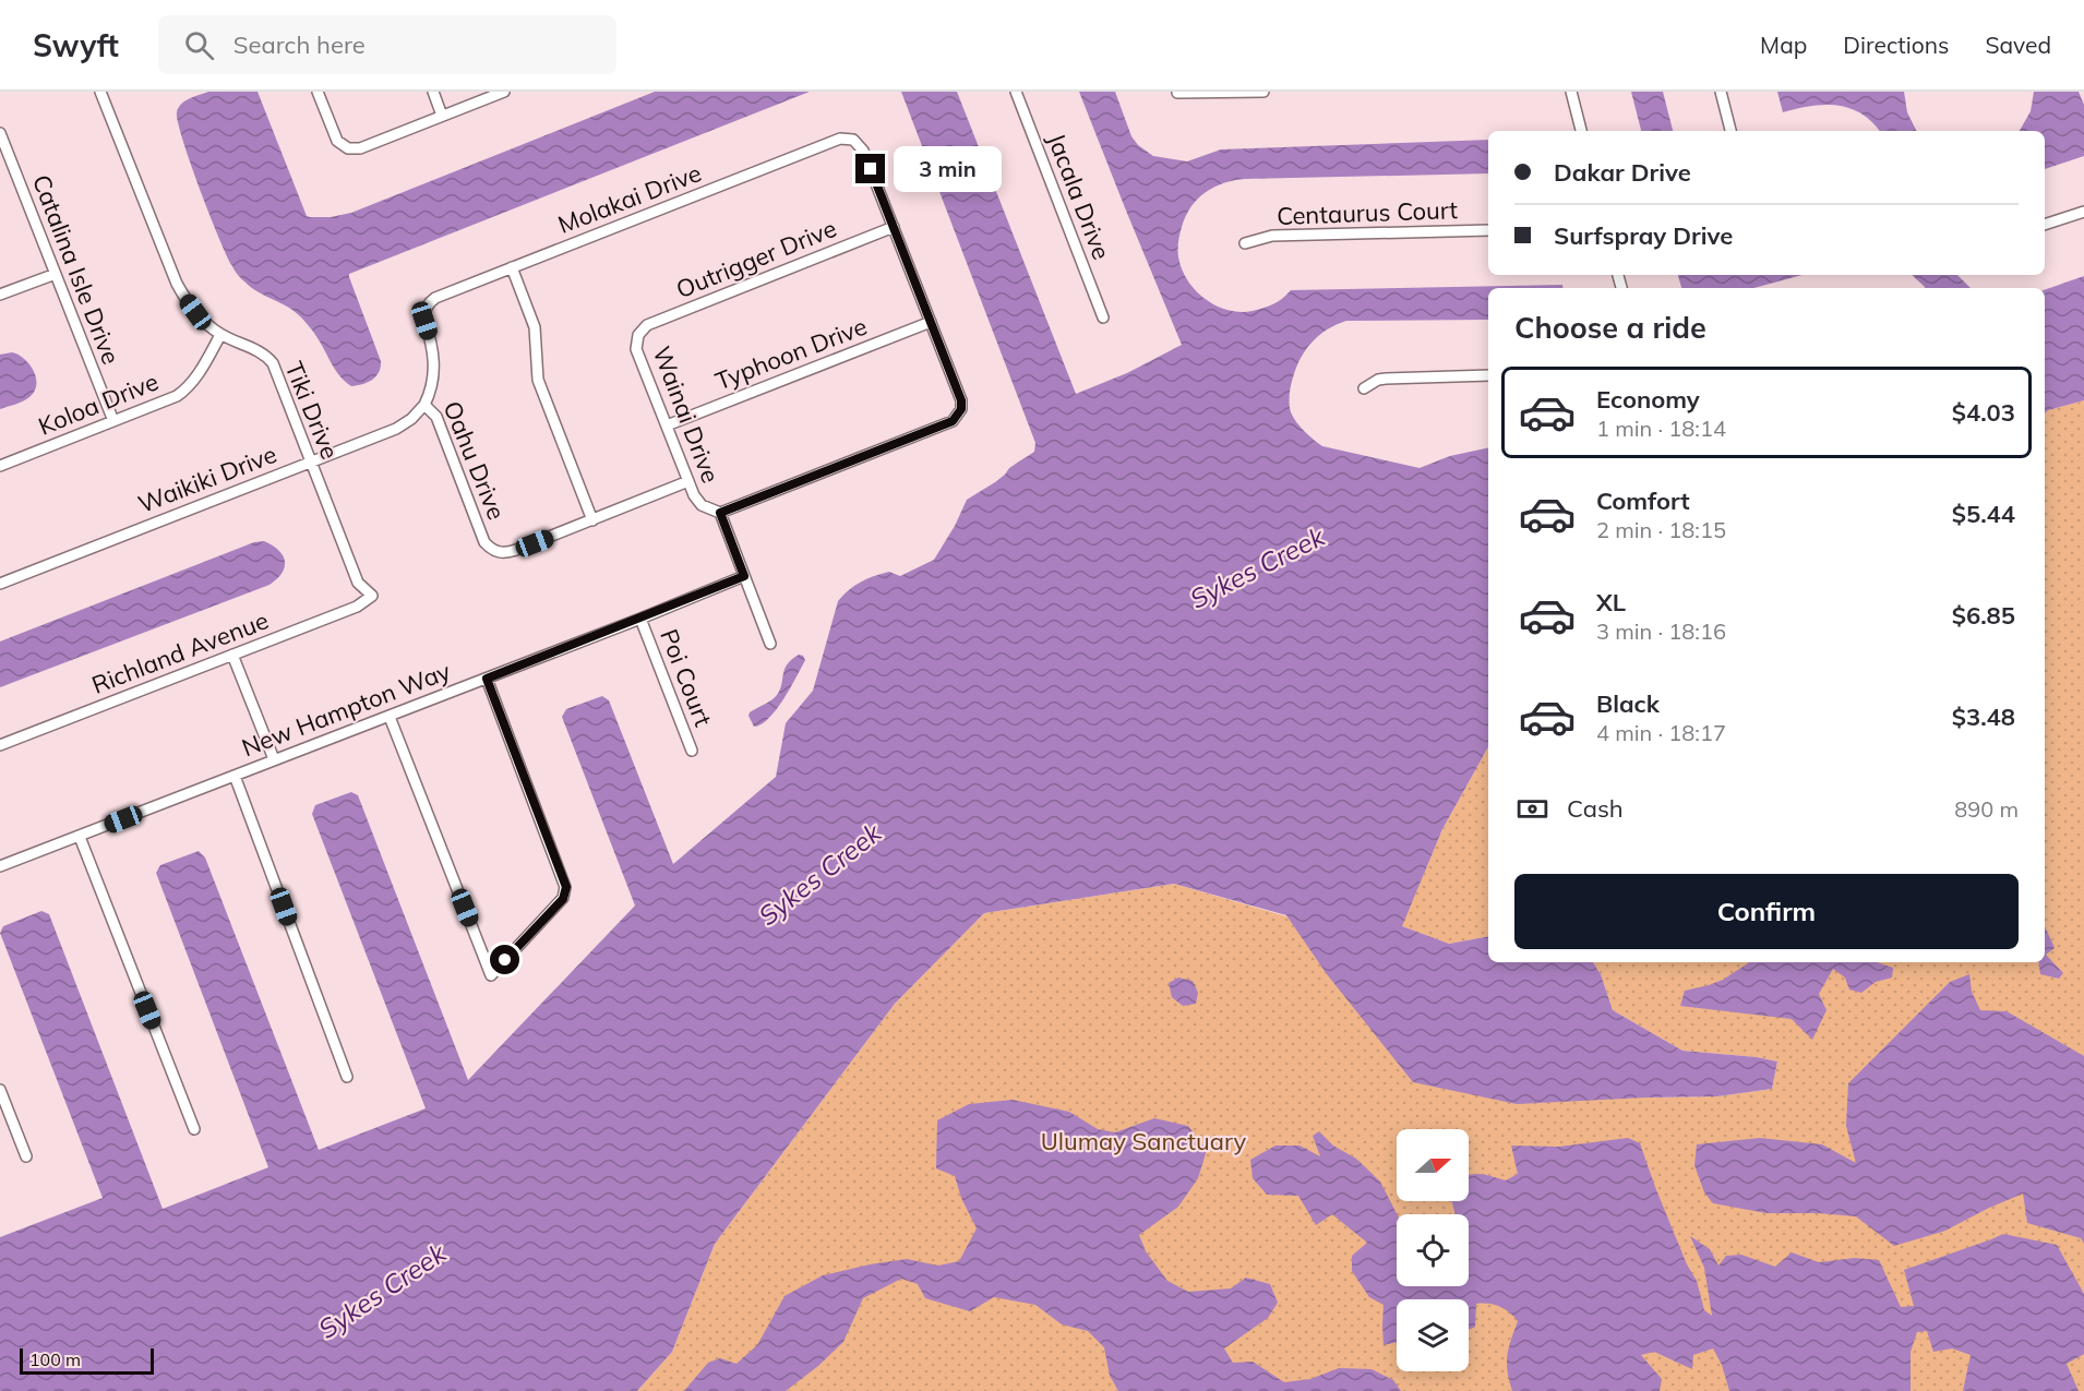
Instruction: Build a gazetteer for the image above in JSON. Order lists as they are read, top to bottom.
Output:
{
  "streets": {
    "street": [
      "Jacala Drive",
      "Molakai Drive",
      "Centaurus Court",
      "Outrigger Drive",
      "Catalina Isle Drive",
      "Typhoon Drive",
      "Koloa Drive",
      "Tiki Drive",
      "Wainai Drive",
      "Oahu Drive",
      "Waikiki Drive",
      "Richland Avenue",
      "Poi Court",
      "New Hampton Way"
    ]
  },
  "crossings": [
    ["Molakai Drive", "Outrigger Drive"],
    ["Molakai Drive", "Oahu Drive"],
    ["Outrigger Drive", "Wainai Drive"],
    ["Catalina Isle Drive", "Koloa Drive"],
    ["Typhoon Drive", "Wainai Drive"],
    ["Koloa Drive", "Tiki Drive"],
    ["Tiki Drive", "Waikiki Drive"],
    ["Tiki Drive", "Richland Avenue"],
    ["Wainai Drive", "New Hampton Way"],
    ["Oahu Drive", "Waikiki Drive"],
    ["Poi Court", "New Hampton Way"]
  ],
  "water": ["Sykes Creek"],
  "parks": ["Ulumay Sanctuary"],
  "scale_bar": "100 m",
  "north": "right",
  "page": {
    "header": "Swyft",
    "search": "Search here",
    "nav": ["Map", "Directions", "Saved"],
    "banner": ["Dakar Drive", "Surfspray Drive"],
    "bubble": "3 min",
    "heading": "Choose a ride",
    "list": [
      {
        "name": "Economy",
        "note": "1 min · 18:14",
        "value": "$4.03"
      },
      {
        "name": "Comfort",
        "note": "2 min · 18:15",
        "value": "$5.44"
      },
      {
        "name": "XL",
        "note": "3 min · 18:16",
        "value": "$6.85"
      },
      {
        "name": "Black",
        "note": "4 min · 18:17",
        "value": "$3.48"
      }
    ],
    "pay": ["Cash", "890 m"],
    "buttons": "Confirm",
    "scale": "100 m"
  }
}
